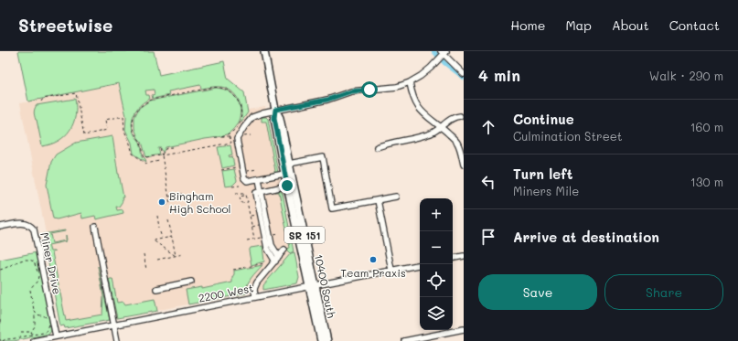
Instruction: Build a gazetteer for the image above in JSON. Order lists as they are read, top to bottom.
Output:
{
  "streets": {
    "main road": ["SR 151", "10400 South"],
    "street": ["Miner Drive", "2200 West"]
  },
  "crossings": [
    ["SR 151", "10400 South"],
    ["Miner Drive", "2200 West"],
    ["10400 South", "2200 West"]
  ],
  "places": ["Bingham High School", "Team Praxis"],
  "page": {
    "header": "Streetwise",
    "nav": [
      "Home",
      "Map",
      "About",
      "Contact"
    ],
    "heading": ["4 min", "Walk · 290 m"],
    "list": [
      ["Continue", "Culmination Street", "160 m"],
      ["Turn left", "Miners Mile", "130 m"],
      "Arrive at destination"
    ],
    "map_buttons": ["+", "−"],
    "buttons": ["Save", "Share"]
  }
}
